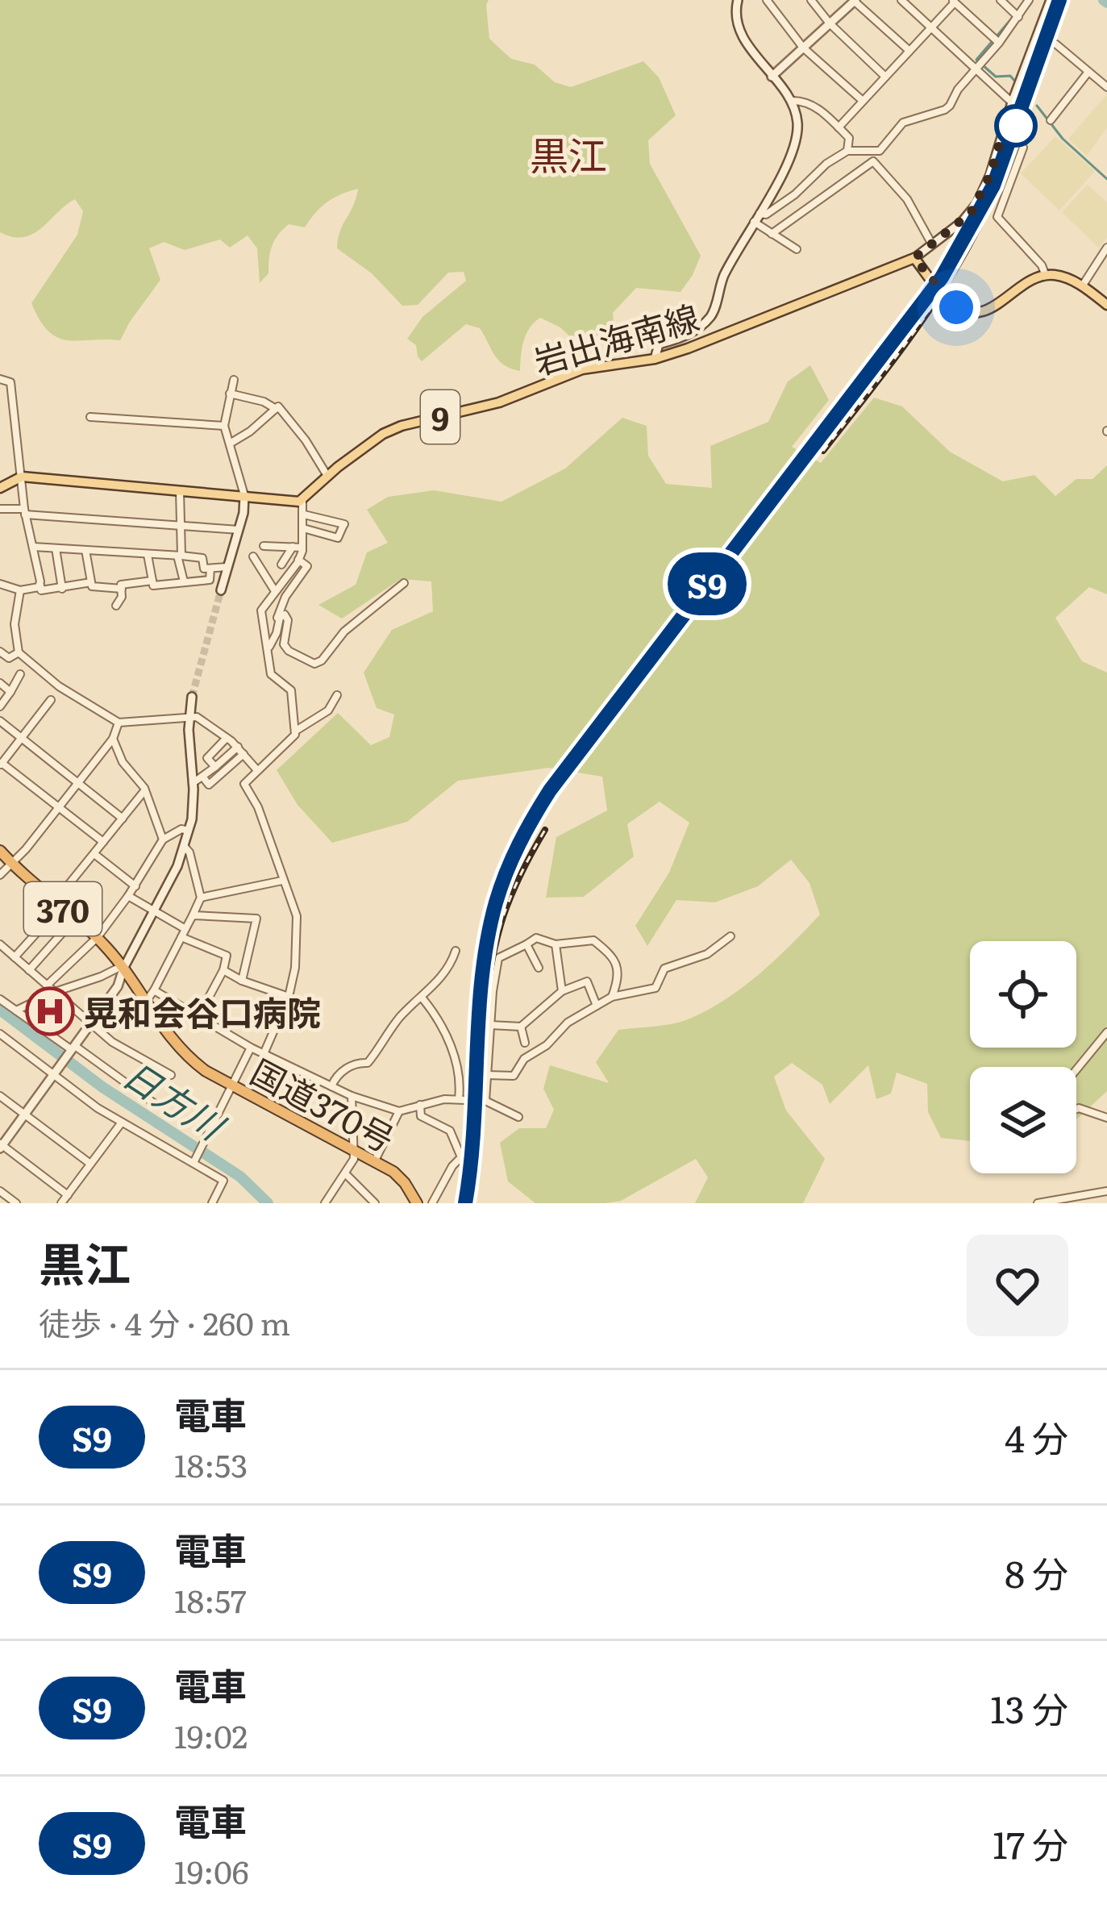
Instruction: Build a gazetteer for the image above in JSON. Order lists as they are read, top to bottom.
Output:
{
  "streets": {
    "highway": ["370", "国道370号"],
    "main road": ["岩出海南線", "9"]
  },
  "districts": ["黒江"],
  "water": ["日方川"],
  "places": {
    "hospital": ["晃和会谷口病院"]
  },
  "page": {
    "on_map": "S9",
    "heading": ["黒江", "徒歩 · 4 分 · 260 m"],
    "list": [
      {
        "mark": "S9",
        "name": "電車",
        "note": "18:53",
        "value": "4 分"
      },
      {
        "mark": "S9",
        "name": "電車",
        "note": "18:57",
        "value": "8 分"
      },
      {
        "mark": "S9",
        "name": "電車",
        "note": "19:02",
        "value": "13 分"
      },
      {
        "mark": "S9",
        "name": "電車",
        "note": "19:06",
        "value": "17 分"
      }
    ]
  }
}
